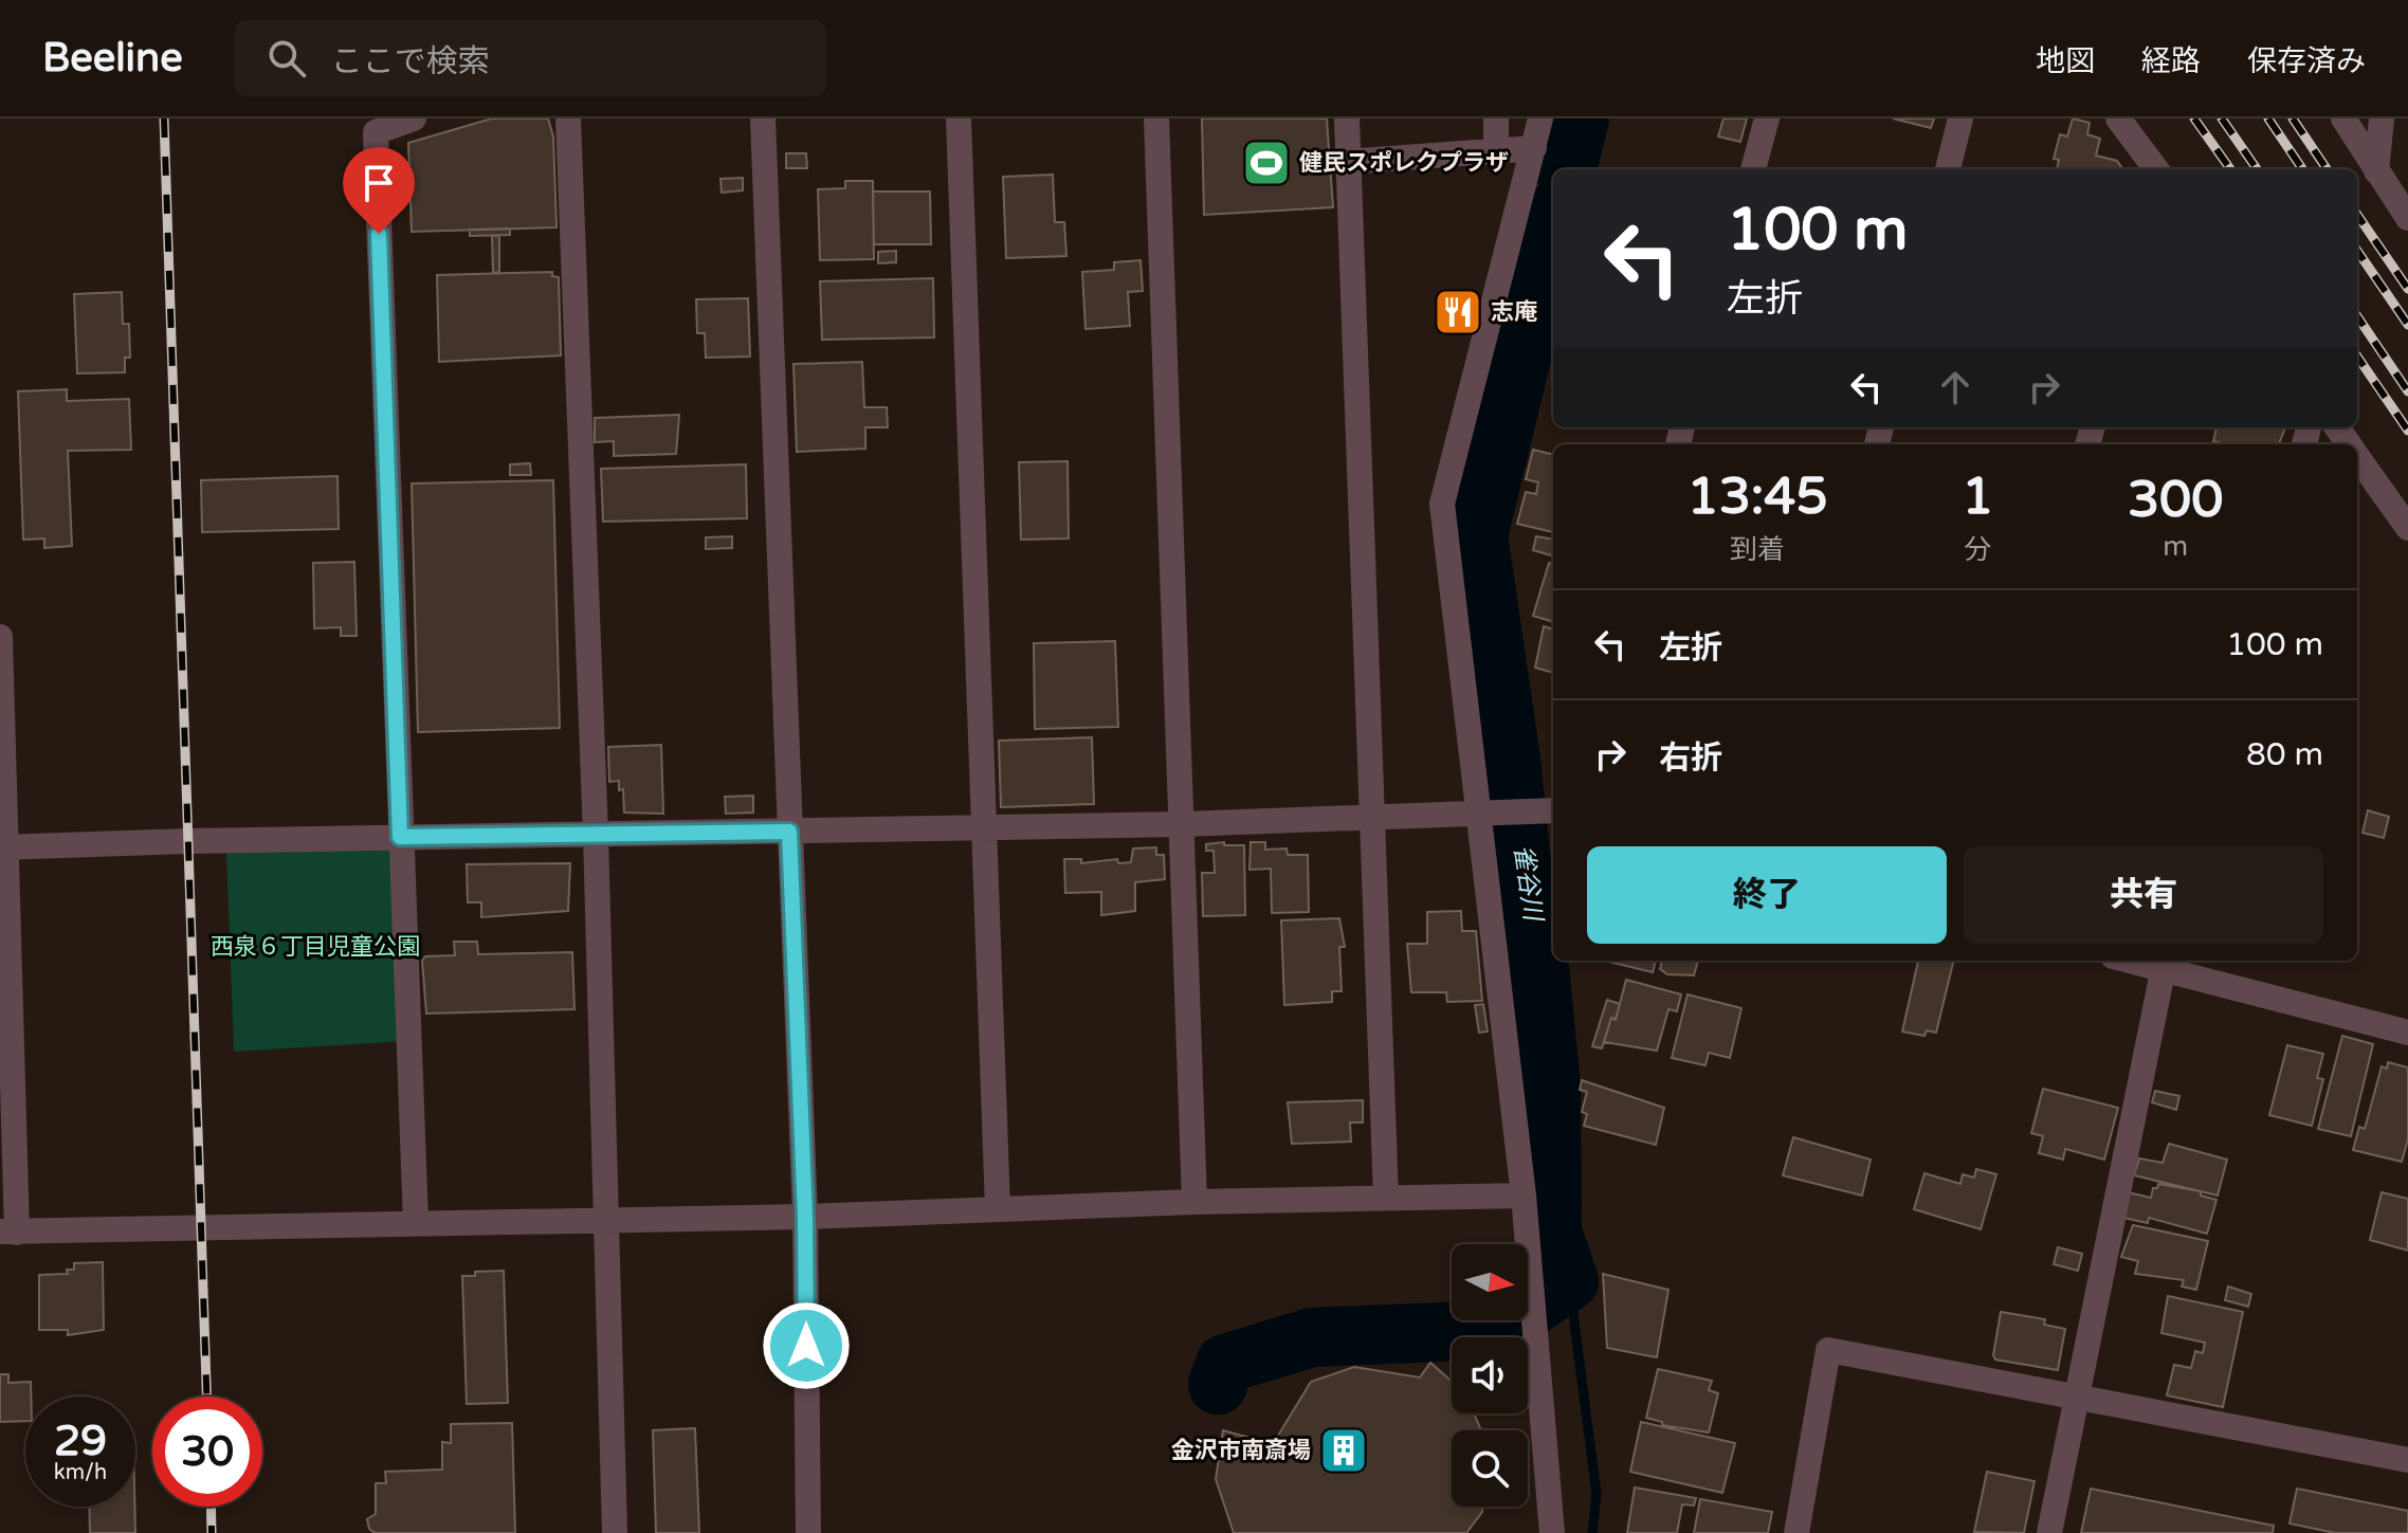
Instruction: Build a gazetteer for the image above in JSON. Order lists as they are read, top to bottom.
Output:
{
  "water": ["雀谷川"],
  "parks": ["西泉６丁目児童公園"],
  "places": {
    "sports": ["健民スポレクプラザ"],
    "restaurant": ["志庵"],
    "building": ["金沢市南斎場"]
  },
  "north": "right",
  "page": {
    "header": "Beeline",
    "search": "ここで検索",
    "nav": ["地図", "経路", "保存済み"],
    "turn": ["100 m", "左折"],
    "eta": [
      "13:45",
      "到着",
      "1",
      "分",
      "300",
      "m"
    ],
    "list": [
      {
        "name": "左折",
        "value": "100 m"
      },
      {
        "name": "右折",
        "value": "80 m"
      }
    ],
    "buttons": ["終了", "共有"],
    "speed": "29 km/h",
    "limit": "30"
  }
}
